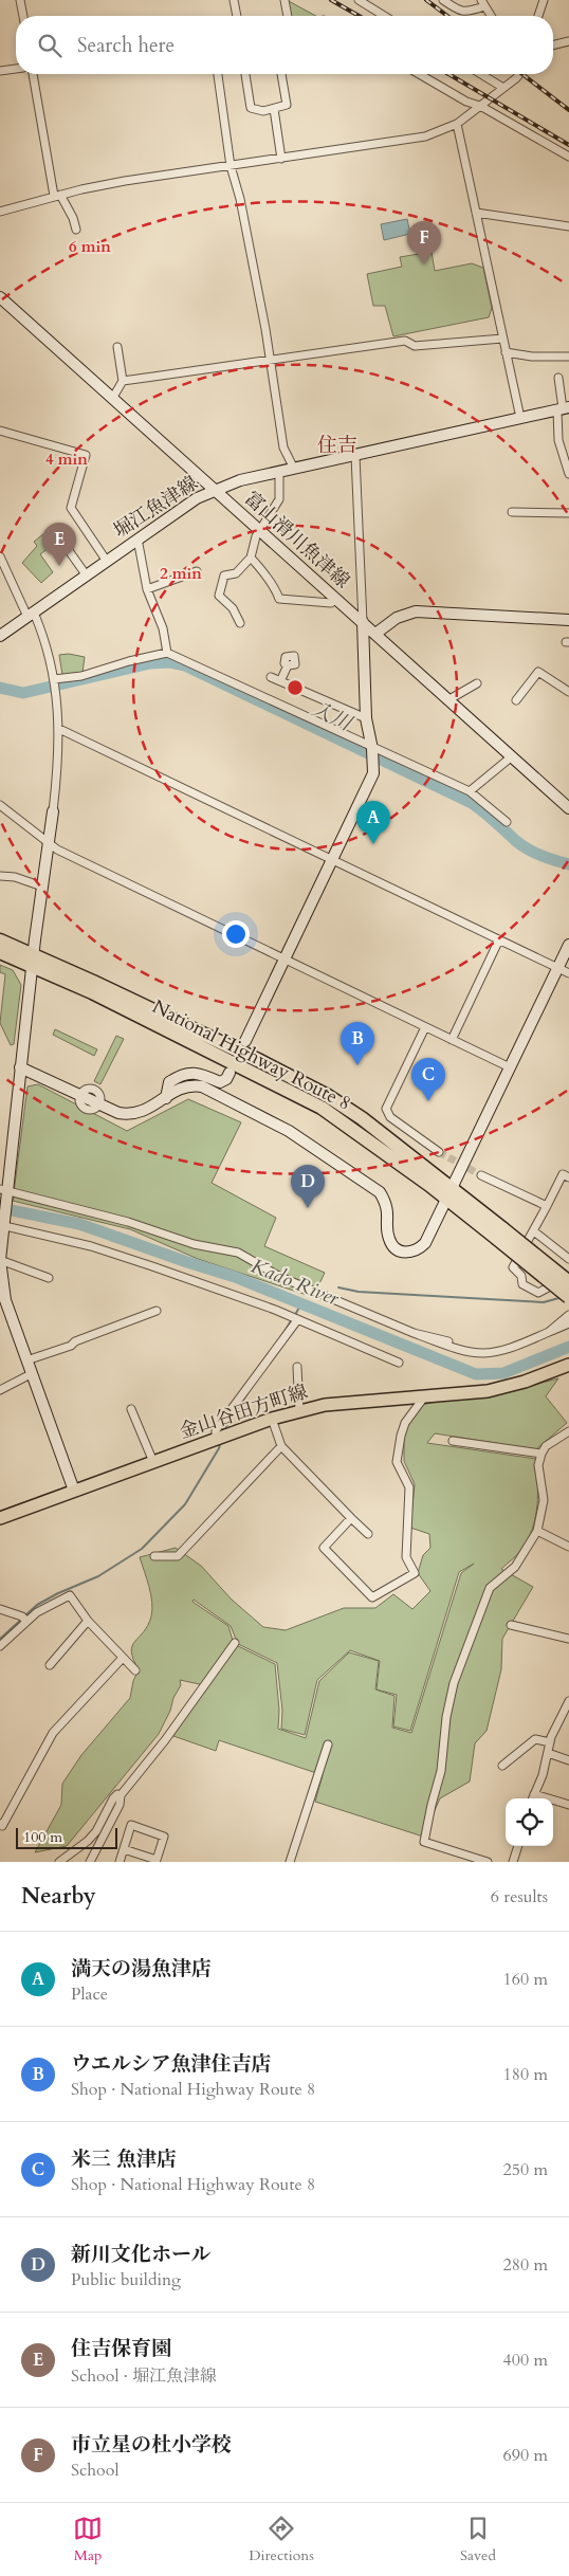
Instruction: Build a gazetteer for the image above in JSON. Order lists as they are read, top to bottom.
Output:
{
  "streets": {
    "highway": ["National Highway Route 8"],
    "main road": ["金山谷田方町線"],
    "street": ["堀江魚津線", "富山滑川魚津線"]
  },
  "crossings": [
    ["堀江魚津線", "富山滑川魚津線"]
  ],
  "districts": ["住吉"],
  "water": ["入川", "Kado River"],
  "scale_bar": "100 m",
  "page": {
    "search": "Search here",
    "pins": [
      "F",
      "E",
      "A",
      "B",
      "C",
      "D"
    ],
    "scale": "100 m",
    "heading": ["Nearby", "6 results"],
    "list": [
      {
        "mark": "A",
        "name": "満天の湯魚津店",
        "note": "Place",
        "value": "160 m"
      },
      {
        "mark": "B",
        "name": "ウエルシア魚津住吉店",
        "note": "Shop · National Highway Route 8",
        "value": "180 m"
      },
      {
        "mark": "C",
        "name": "米三 魚津店",
        "note": "Shop · National Highway Route 8",
        "value": "250 m"
      },
      {
        "mark": "D",
        "name": "新川文化ホール",
        "note": "Public building",
        "value": "280 m"
      },
      {
        "mark": "E",
        "name": "住吉保育園",
        "note": "School · 堀江魚津線",
        "value": "400 m"
      },
      {
        "mark": "F",
        "name": "市立星の杜小学校",
        "note": "School",
        "value": "690 m"
      }
    ],
    "nav": ["Map", "Directions", "Saved"]
  },
  "rings": ["6 min", "4 min", "2 min"]
}
